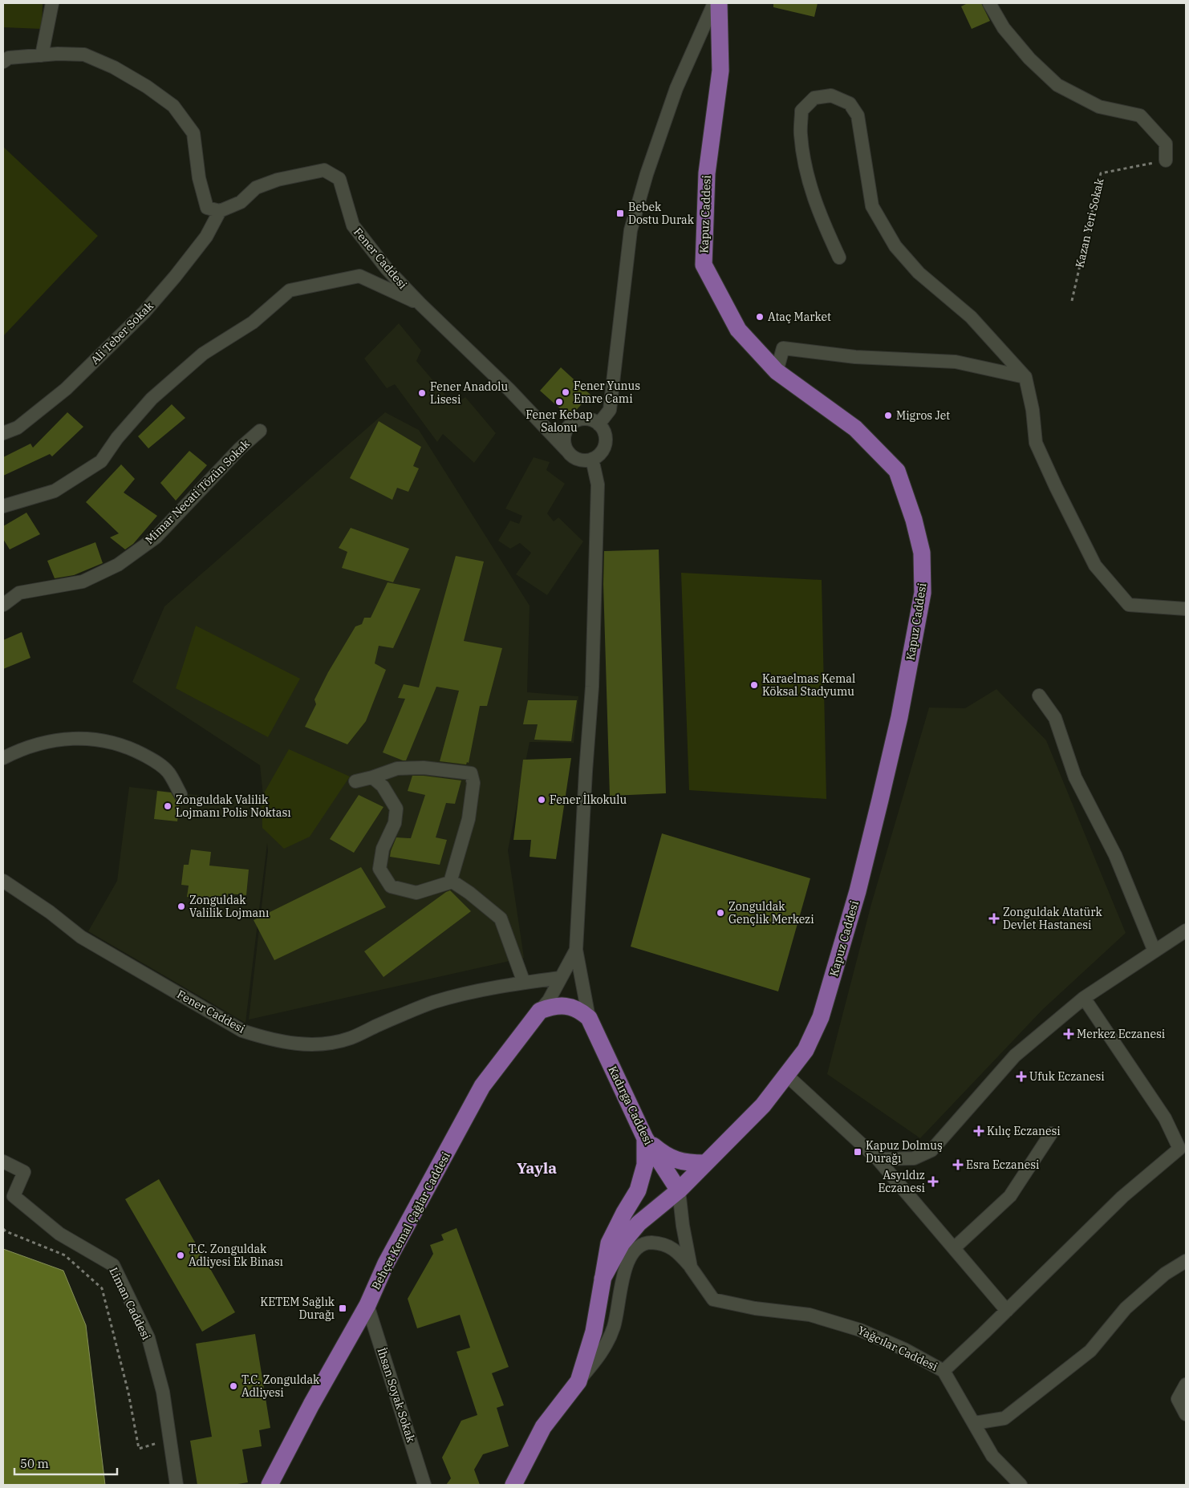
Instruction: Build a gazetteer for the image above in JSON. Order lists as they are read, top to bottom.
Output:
{
  "streets": {
    "main road": ["Kapuz Caddesi", "Kadırga Caddesi", "Behçet Kemal Çağlar Caddesi"],
    "street": [
      "Fener Caddesi",
      "Ali Teber Sokak",
      "Mimar Necati Tözün Sokak",
      "Liman Caddesi",
      "Yağcılar Caddesi",
      "İhsan Soyak Sokak"
    ],
    "path": ["Kazan Yeri Sokak"]
  },
  "crossings": [
    ["Kapuz Caddesi", "Kadırga Caddesi"],
    ["Kapuz Caddesi", "Yağcılar Caddesi"],
    ["Fener Caddesi", "Ali Teber Sokak"],
    ["Kadırga Caddesi", "Yağcılar Caddesi"],
    ["Behçet Kemal Çağlar Caddesi", "İhsan Soyak Sokak"]
  ],
  "districts": ["Yayla"],
  "places": {
    "transit": ["Bebek Dostu Durak", "Kapuz Dolmuş Durağı", "KETEM Sağlık Durağı"],
    "other": [
      "Ataç Market",
      "Fener Yunus Emre Cami",
      "Fener Anadolu Lisesi",
      "Fener Kebap Salonu",
      "Migros Jet",
      "Karaelmas Kemal Köksal Stadyumu",
      "Fener İlkokulu",
      "Zonguldak Valilik Lojmanı Polis Noktası",
      "Zonguldak Valilik Lojmanı",
      "Zonguldak Gençlik Merkezi",
      "T.C. Zonguldak Adliyesi Ek Binası",
      "T.C. Zonguldak Adliyesi"
    ],
    "health": [
      "Zonguldak Atatürk Devlet Hastanesi",
      "Merkez Eczanesi",
      "Ufuk Eczanesi",
      "Kılıç Eczanesi",
      "Esra Eczanesi",
      "Asyıldız Eczanesi"
    ]
  },
  "scale_bar": "50 m"
}
